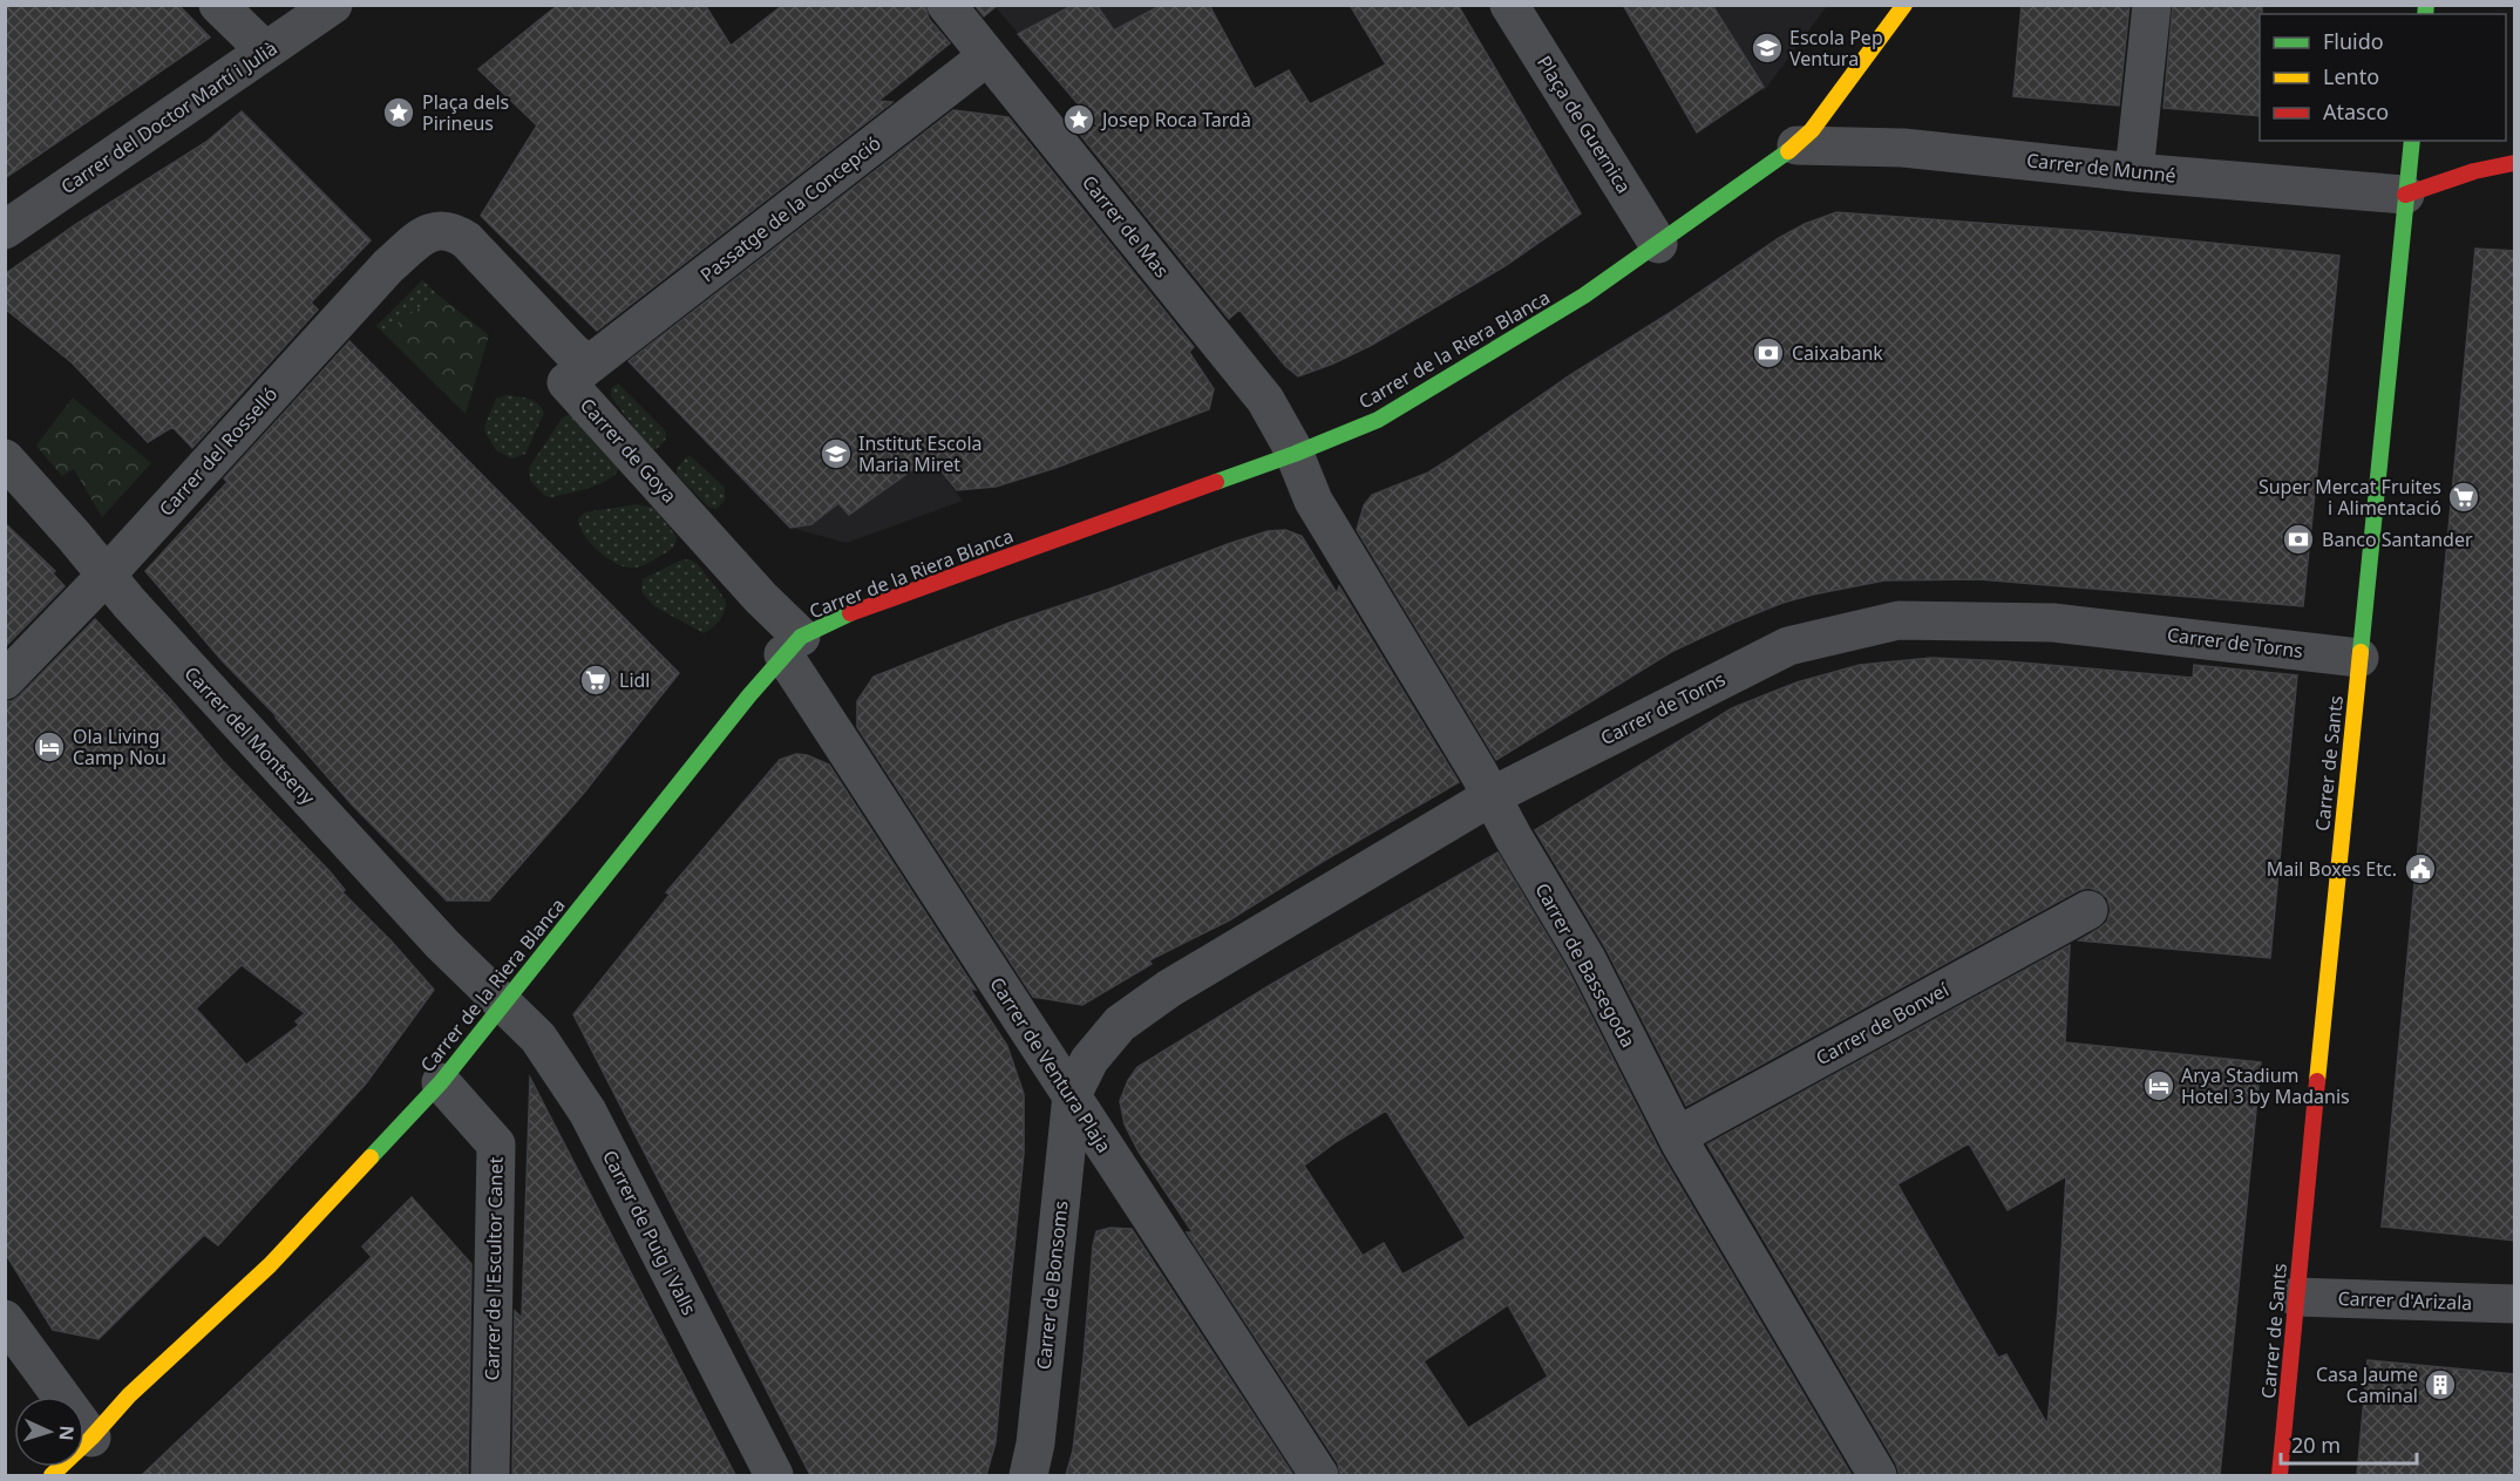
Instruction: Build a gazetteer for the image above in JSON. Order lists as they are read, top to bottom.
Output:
{
  "streets": {
    "street": [
      "Carrer del Doctor Martí i Julià",
      "Plaça de Guernica",
      "Carrer de Munné",
      "Passatge de la Concepció",
      "Carrer de Mas",
      "Carrer de la Riera Blanca",
      "Carrer de Goya",
      "Carrer del Rosselló",
      "Carrer de Torns",
      "Carrer del Montseny",
      "Carrer de Sants",
      "Carrer de Bassegoda",
      "Carrer de Bonveí",
      "Carrer de Ventura Plaja",
      "Carrer de Puig i Valls",
      "Carrer de l'Escultor Canet",
      "Carrer de Bonsoms",
      "Carrer d'Arizala"
    ]
  },
  "crossings": [
    ["Plaça de Guernica", "Carrer de la Riera Blanca"],
    ["Carrer de Munné", "Carrer de la Riera Blanca"],
    ["Carrer de Munné", "Carrer de Sants"],
    ["Passatge de la Concepció", "Carrer de Mas"],
    ["Passatge de la Concepció", "Carrer de Goya"],
    ["Passatge de la Concepció", "Carrer del Rosselló"],
    ["Carrer de Mas", "Carrer de la Riera Blanca"],
    ["Carrer de Mas", "Carrer de Bassegoda"],
    ["Carrer de la Riera Blanca", "Carrer de Goya"],
    ["Carrer de la Riera Blanca", "Carrer del Montseny"],
    ["Carrer de la Riera Blanca", "Carrer de Bassegoda"],
    ["Carrer de la Riera Blanca", "Carrer de Ventura Plaja"],
    ["Carrer de la Riera Blanca", "Carrer de Puig i Valls"],
    ["Carrer de la Riera Blanca", "Carrer de l'Escultor Canet"],
    ["Carrer de Goya", "Carrer del Rosselló"],
    ["Carrer de Goya", "Carrer de Ventura Plaja"],
    ["Carrer del Rosselló", "Carrer del Montseny"],
    ["Carrer de Torns", "Carrer de Sants"],
    ["Carrer de Torns", "Carrer de Bassegoda"],
    ["Carrer de Torns", "Carrer de Ventura Plaja"],
    ["Carrer de Torns", "Carrer de Bonsoms"],
    ["Carrer del Montseny", "Carrer de Puig i Valls"],
    ["Carrer de Sants", "Carrer d'Arizala"],
    ["Carrer de Bassegoda", "Carrer de Bonveí"],
    ["Carrer de Ventura Plaja", "Carrer de Bonsoms"]
  ],
  "places": {
    "school or university": ["Escola Pep Ventura", "Institut Escola Maria Miret"],
    "place": ["Plaça dels Pirineus", "Josep Roca Tardà"],
    "bank": ["Caixabank", "Banco Santander"],
    "supermarket": ["Super Mercat Fruites i Alimentació", "Lidl"],
    "hotel": ["Ola Living Camp Nou", "Arya Stadium Hotel 3 by Madanis"],
    "public building": ["Mail Boxes Etc."],
    "building": ["Casa Jaume Caminal"]
  },
  "legend": ["Fluido", "Lento", "Atasco"],
  "scale_bar": "20 m",
  "north": "right"
}
